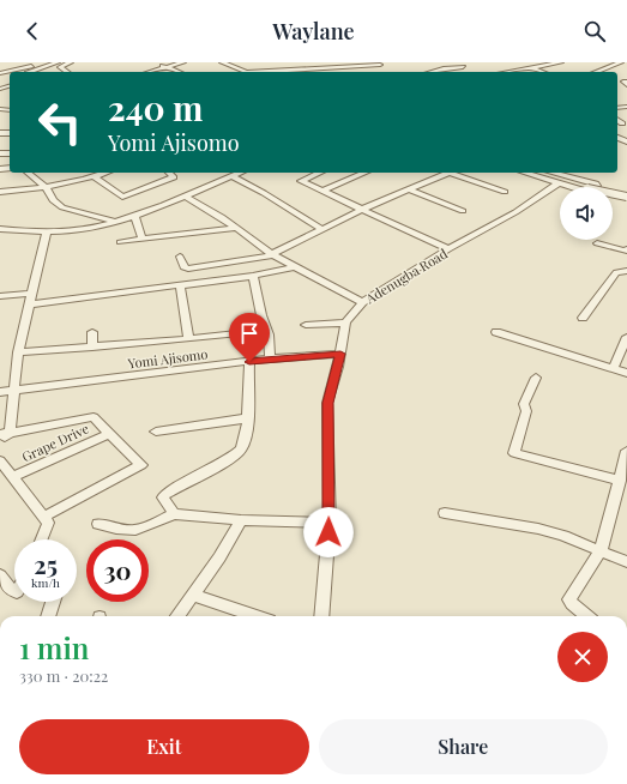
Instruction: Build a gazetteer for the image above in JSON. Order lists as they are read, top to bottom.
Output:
{
  "streets": {
    "street": ["Adenugba Road", "Yomi Ajisomo", "Grape Drive"]
  },
  "page": {
    "header": "Waylane",
    "turn": ["240 m", "Yomi Ajisomo"],
    "speed": "25 km/h",
    "limit": "30",
    "heading": ["1 min", "330 m · 20:22"],
    "buttons": ["Exit", "Share"]
  }
}
